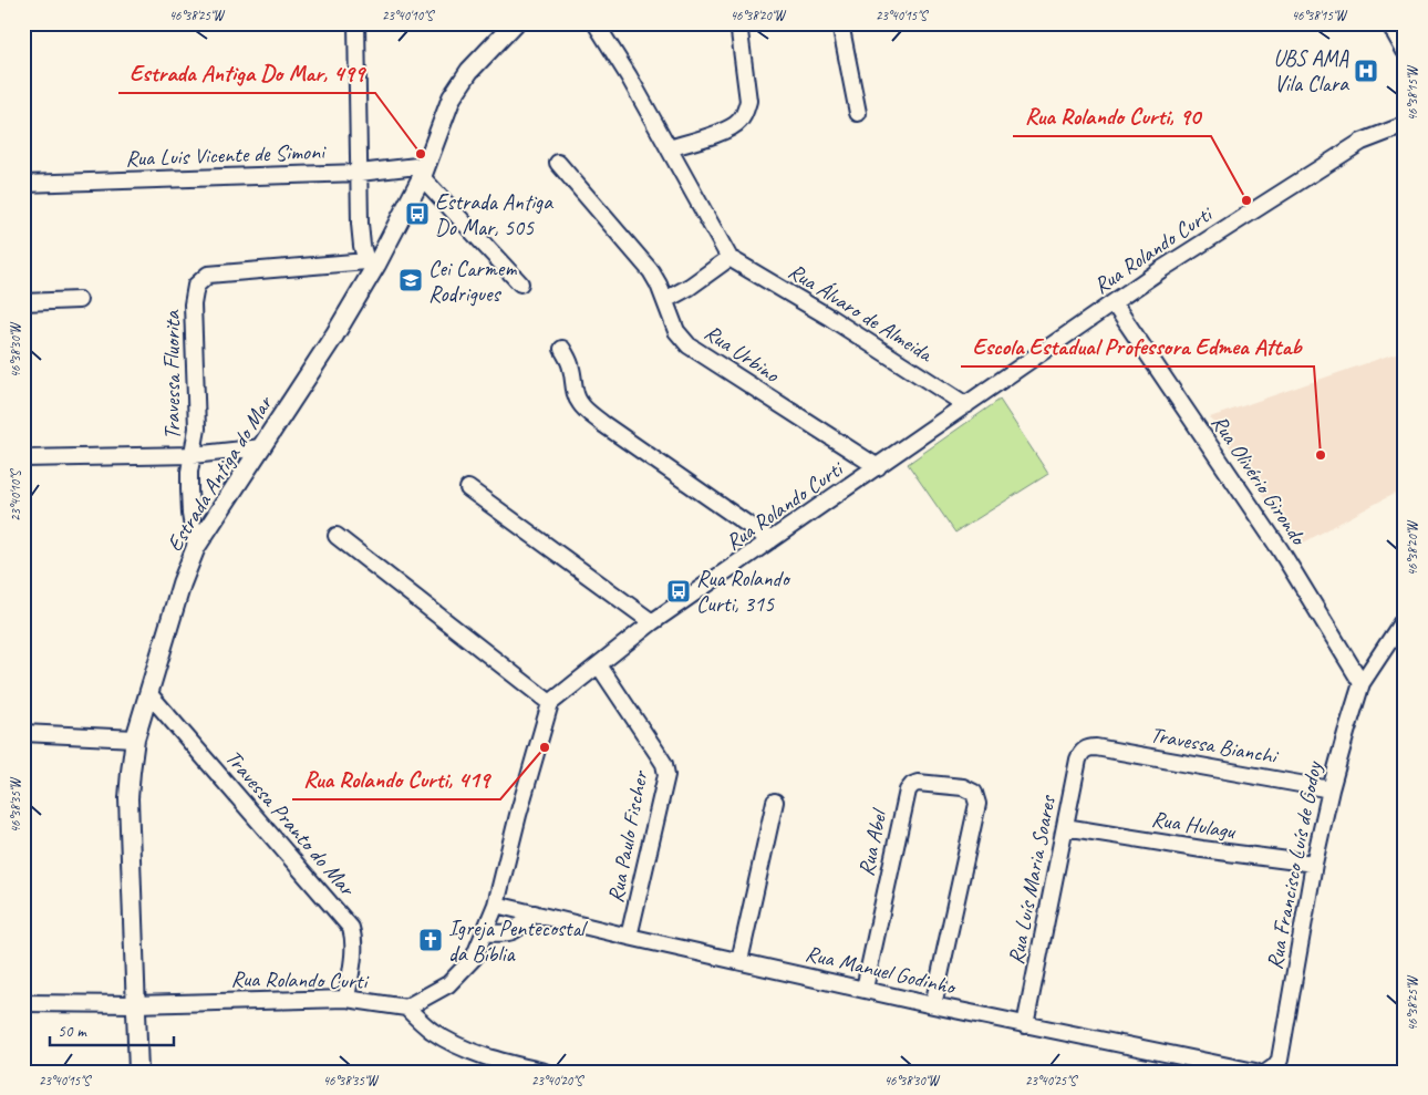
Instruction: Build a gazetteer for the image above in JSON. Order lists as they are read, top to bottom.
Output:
{
  "streets": {
    "street": [
      "Rua Luis Vicente de Simoni",
      "Rua Rolando Curti",
      "Rua Álvaro de Almeida",
      "Rua Urbino",
      "Travessa Fluorita",
      "Estrada Antiga do Mar",
      "Rua Olivério Girondo",
      "Travessa Bianchi",
      "Travessa Pranto do Mar",
      "Rua Hulagu",
      "Rua Paulo Fischer",
      "Rua Abel",
      "Rua Francisco Luís de Godoy",
      "Rua Luís Maria Soares",
      "Rua Manuel Godinho"
    ]
  },
  "crossings": [
    ["Rua Luis Vicente de Simoni", "Estrada Antiga do Mar"],
    ["Rua Rolando Curti", "Rua Álvaro de Almeida"],
    ["Rua Rolando Curti", "Rua Urbino"],
    ["Rua Rolando Curti", "Estrada Antiga do Mar"],
    ["Rua Rolando Curti", "Rua Olivério Girondo"],
    ["Rua Rolando Curti", "Travessa Pranto do Mar"],
    ["Rua Rolando Curti", "Rua Paulo Fischer"],
    ["Travessa Fluorita", "Estrada Antiga do Mar"],
    ["Estrada Antiga do Mar", "Travessa Pranto do Mar"],
    ["Rua Olivério Girondo", "Rua Francisco Luís de Godoy"],
    ["Travessa Bianchi", "Rua Francisco Luís de Godoy"],
    ["Travessa Bianchi", "Rua Luís Maria Soares"],
    ["Rua Hulagu", "Rua Francisco Luís de Godoy"],
    ["Rua Hulagu", "Rua Luís Maria Soares"],
    ["Rua Paulo Fischer", "Rua Manuel Godinho"],
    ["Rua Abel", "Rua Manuel Godinho"],
    ["Rua Luís Maria Soares", "Rua Manuel Godinho"]
  ],
  "places": {
    "hospital": ["UBS AMA Vila Clara"],
    "other": [
      "Estrada Antiga Do Mar, 499",
      "Rua Rolando Curti, 90",
      "Escola Estadual Professora Edmea Attab",
      "Rua Rolando Curti, 419"
    ],
    "bus stop": ["Estrada Antiga Do Mar, 505", "Rua Rolando Curti, 315"],
    "school or university": ["Cei Carmem Rodrigues"],
    "church": ["Igreja Pentecostal da Bíblia"]
  },
  "scale_bar": "50 m",
  "coordinates": [
    "46°38'25\"W",
    "23°40'10\"S",
    "46°38'20\"W",
    "23°40'15\"S",
    "46°38'15\"W",
    "46°38'30\"W",
    "46°38'35\"W",
    "23°40'20\"S",
    "23°40'25\"S"
  ]
}
